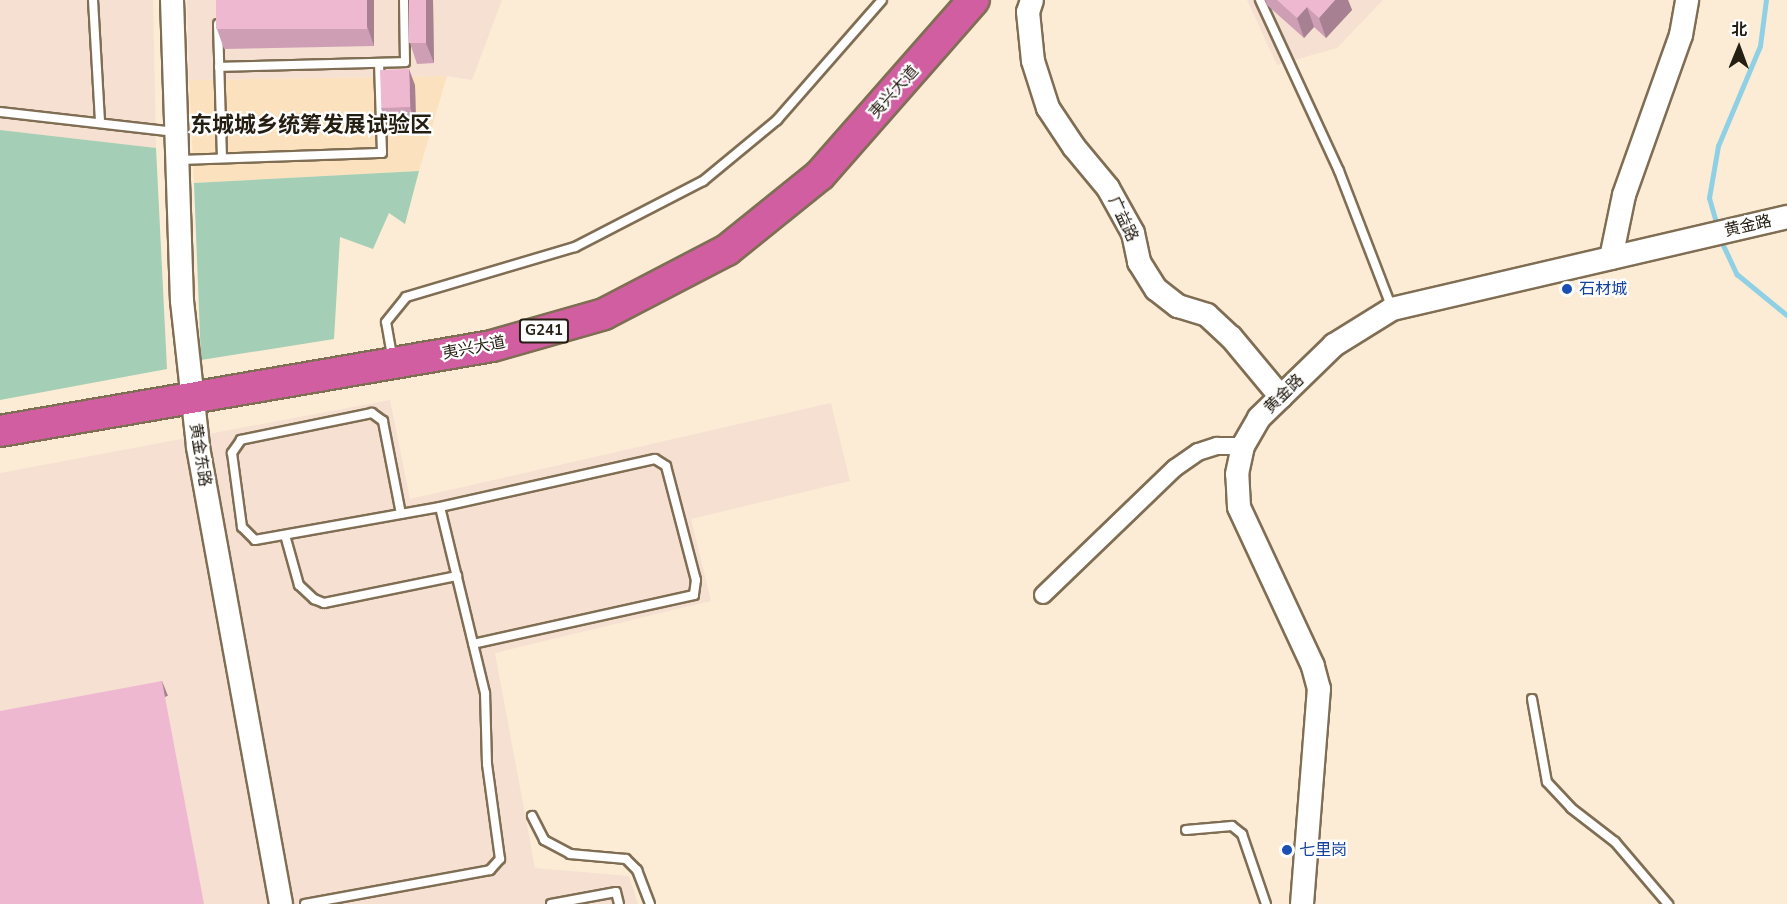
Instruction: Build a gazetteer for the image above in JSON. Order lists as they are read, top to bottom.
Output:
{
  "streets": {
    "highway": ["夷兴大道", "G241"],
    "street": ["广益路", "黄金路", "黄金东路"]
  },
  "crossings": [
    ["夷兴大道", "黄金东路"],
    ["广益路", "黄金路"]
  ],
  "districts": ["东城城乡统筹发展试验区"],
  "places": ["石材城", "七里岗"],
  "north": "top"
}
